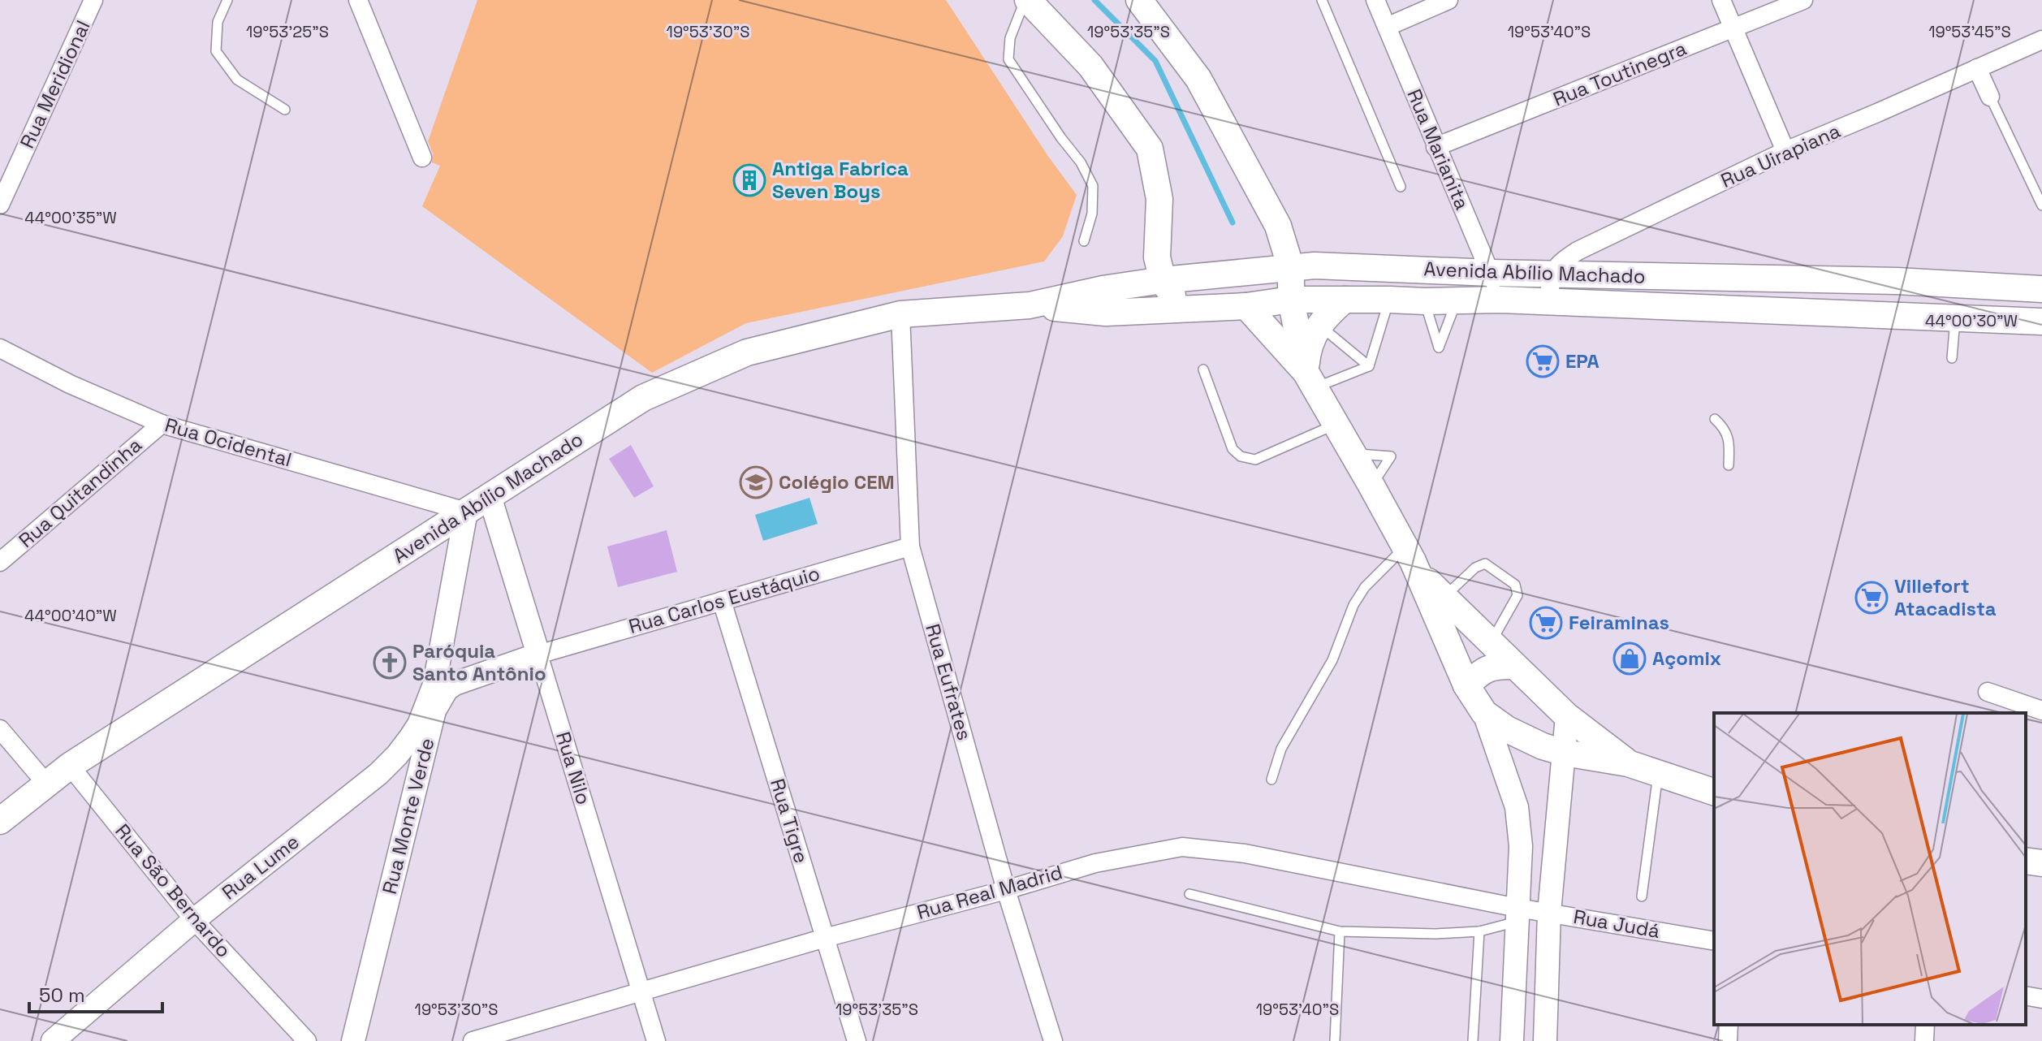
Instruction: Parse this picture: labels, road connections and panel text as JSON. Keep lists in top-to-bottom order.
{
  "streets": {
    "main road": ["Avenida Abílio Machado"],
    "street": [
      "Rua Toutinegra",
      "Rua Meridional",
      "Rua Marianita",
      "Rua Uirapiana",
      "Rua Ocidental",
      "Rua Quitandinha",
      "Rua Carlos Eustáquio",
      "Rua Eufrates",
      "Rua Nilo",
      "Rua Monte Verde",
      "Rua Tigre",
      "Rua Lume",
      "Rua São Bernardo",
      "Rua Real Madrid",
      "Rua Judá"
    ]
  },
  "crossings": [
    ["Rua Toutinegra", "Rua Marianita"],
    ["Rua Marianita", "Avenida Abílio Machado"],
    ["Rua Uirapiana", "Avenida Abílio Machado"],
    ["Avenida Abílio Machado", "Rua Ocidental"],
    ["Avenida Abílio Machado", "Rua Eufrates"],
    ["Avenida Abílio Machado", "Rua Nilo"],
    ["Avenida Abílio Machado", "Rua Lume"],
    ["Avenida Abílio Machado", "Rua São Bernardo"],
    ["Rua Ocidental", "Rua Quitandinha"],
    ["Rua Ocidental", "Rua Lume"],
    ["Rua Carlos Eustáquio", "Rua Eufrates"],
    ["Rua Carlos Eustáquio", "Rua Nilo"],
    ["Rua Carlos Eustáquio", "Rua Monte Verde"],
    ["Rua Carlos Eustáquio", "Rua Tigre"],
    ["Rua Eufrates", "Rua Real Madrid"],
    ["Rua Nilo", "Rua Monte Verde"],
    ["Rua Nilo", "Rua Real Madrid"],
    ["Rua Tigre", "Rua Real Madrid"],
    ["Rua Lume", "Rua São Bernardo"],
    ["Rua Real Madrid", "Rua Judá"]
  ],
  "places": {
    "building": ["Antiga Fabrica Seven Boys"],
    "supermarket": ["EPA", "Villefort Atacadista", "Feiraminas"],
    "school or university": ["Colégio CEM"],
    "shop": ["Açomix"],
    "church": ["Paróquia Santo Antônio"]
  },
  "scale_bar": "50 m",
  "coordinates": [
    "19°53'25\"S",
    "19°53'30\"S",
    "19°53'35\"S",
    "19°53'40\"S",
    "19°53'45\"S",
    "44°00'35\"W",
    "44°00'30\"W",
    "44°00'40\"W"
  ]
}
